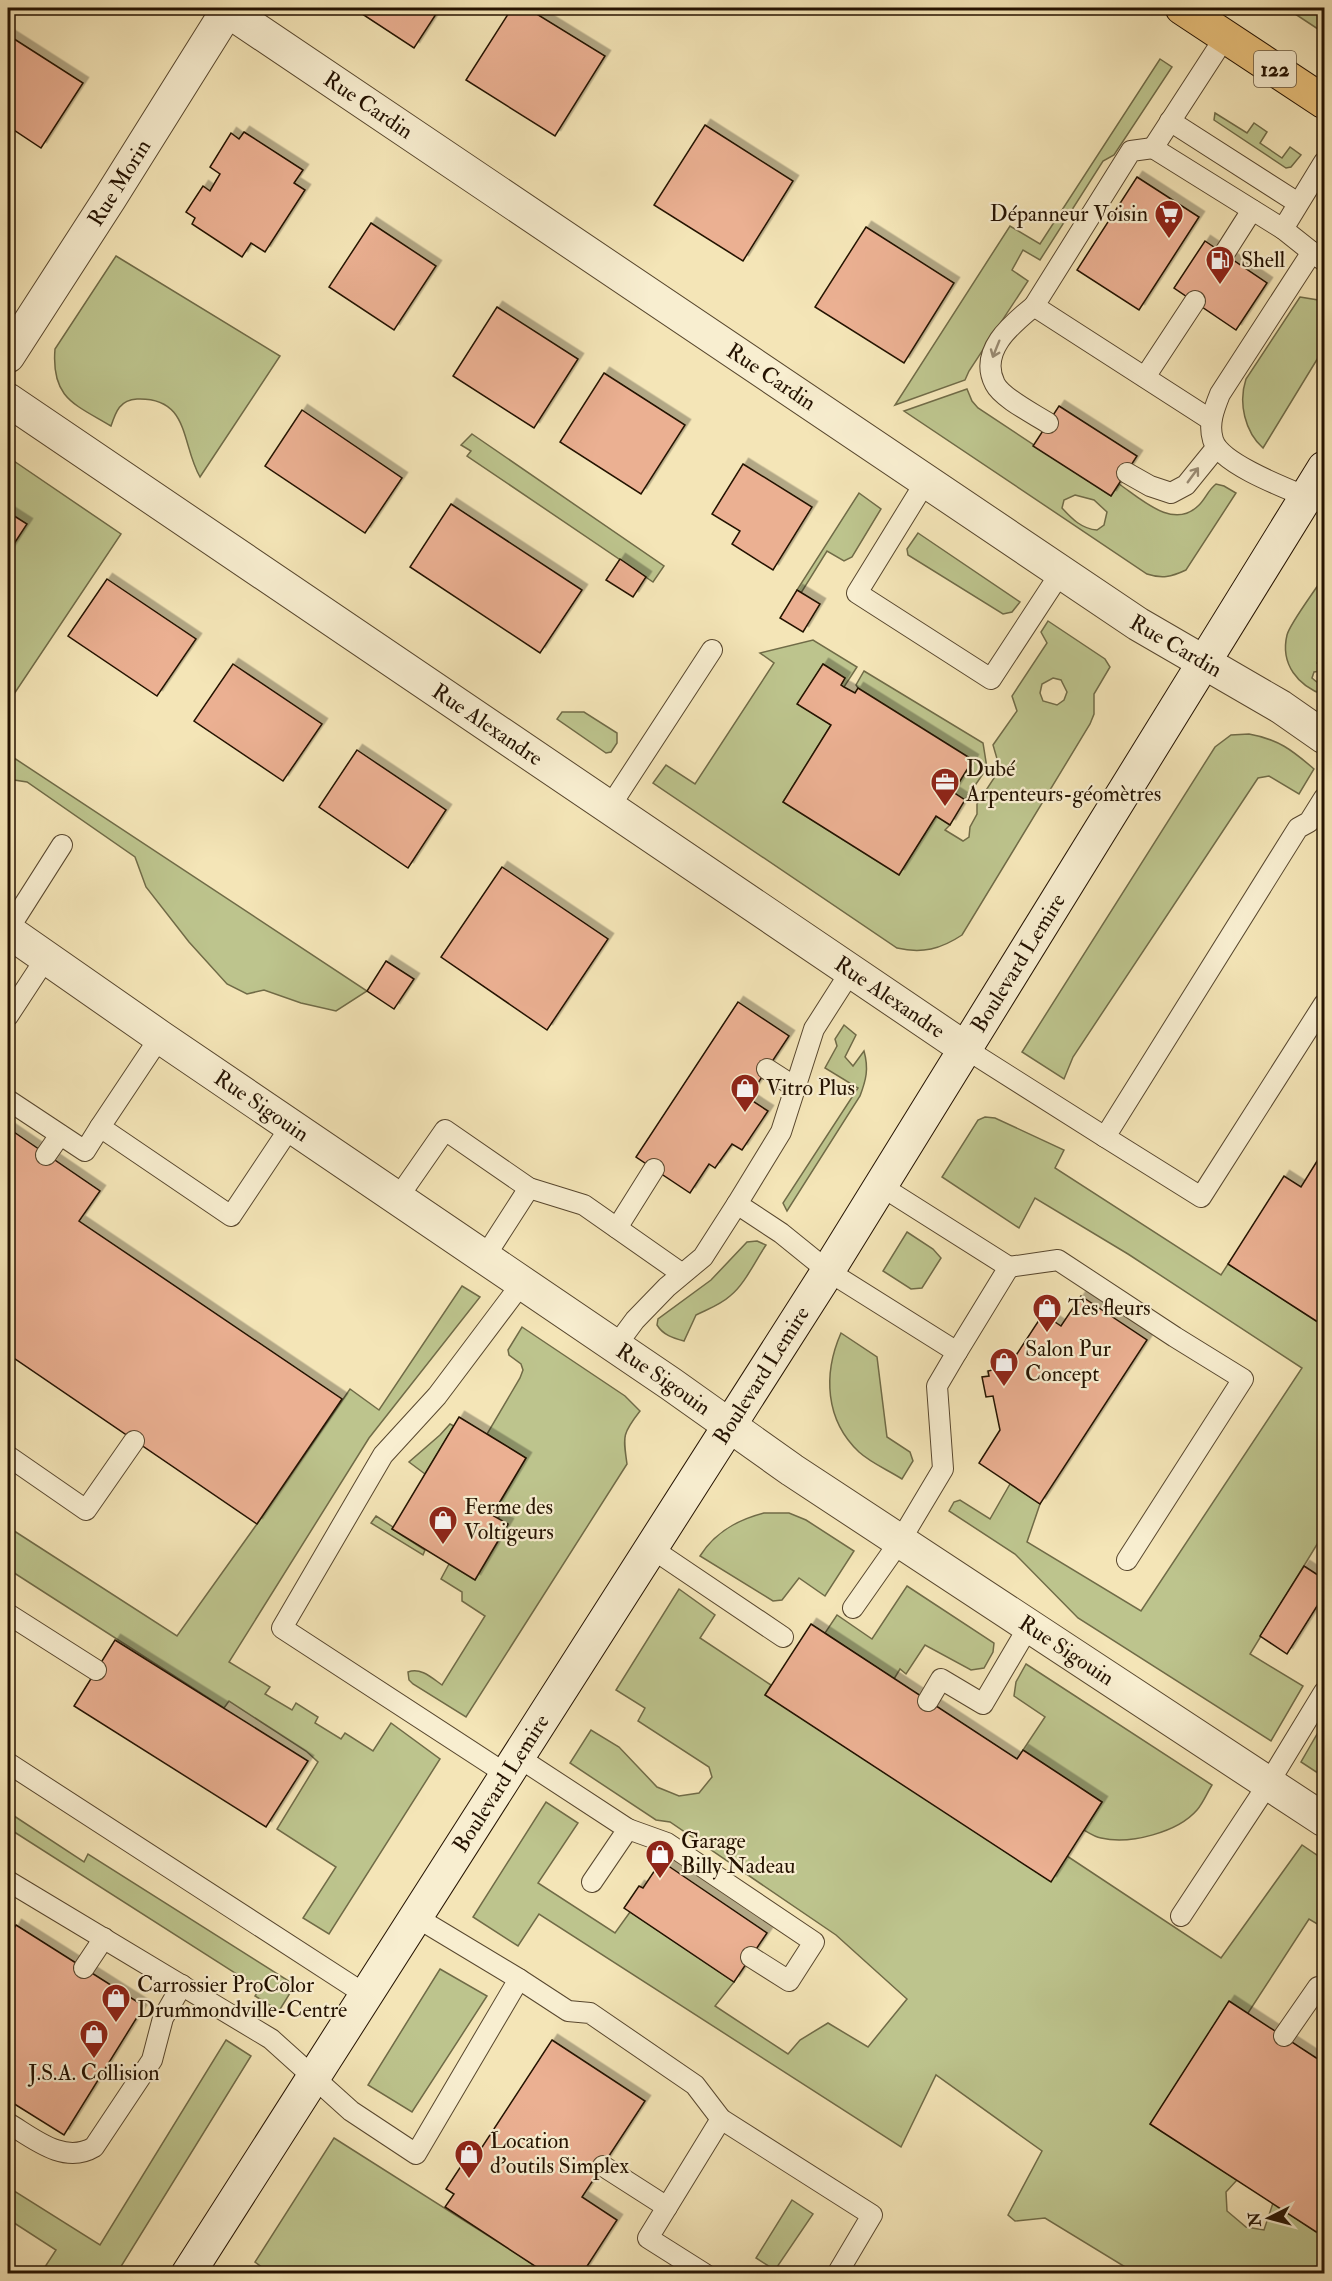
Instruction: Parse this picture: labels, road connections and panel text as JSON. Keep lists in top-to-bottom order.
{
  "streets": {
    "main road": ["122"],
    "street": [
      "Rue Cardin",
      "Rue Morin",
      "Rue Alexandre",
      "Boulevard Lemire",
      "Rue Sigouin"
    ]
  },
  "crossings": [
    ["Rue Cardin", "Rue Morin"],
    ["Rue Cardin", "Boulevard Lemire"],
    ["Rue Alexandre", "Boulevard Lemire"],
    ["Boulevard Lemire", "Rue Sigouin"]
  ],
  "places": {
    "supermarket": ["Dépanneur Voisin"],
    "fuel station": ["Shell"],
    "office": ["Dubé Arpenteurs-géomètres"],
    "shop": [
      "Vitro Plus",
      "Tes fleurs",
      "Salon Pur Concept",
      "Ferme des Voltigeurs",
      "Garage Billy Nadeau",
      "Carrossier ProColor Drummondville-Centre",
      "J.S.A. Collision",
      "Location d'outils Simplex"
    ]
  },
  "north": "left"
}
